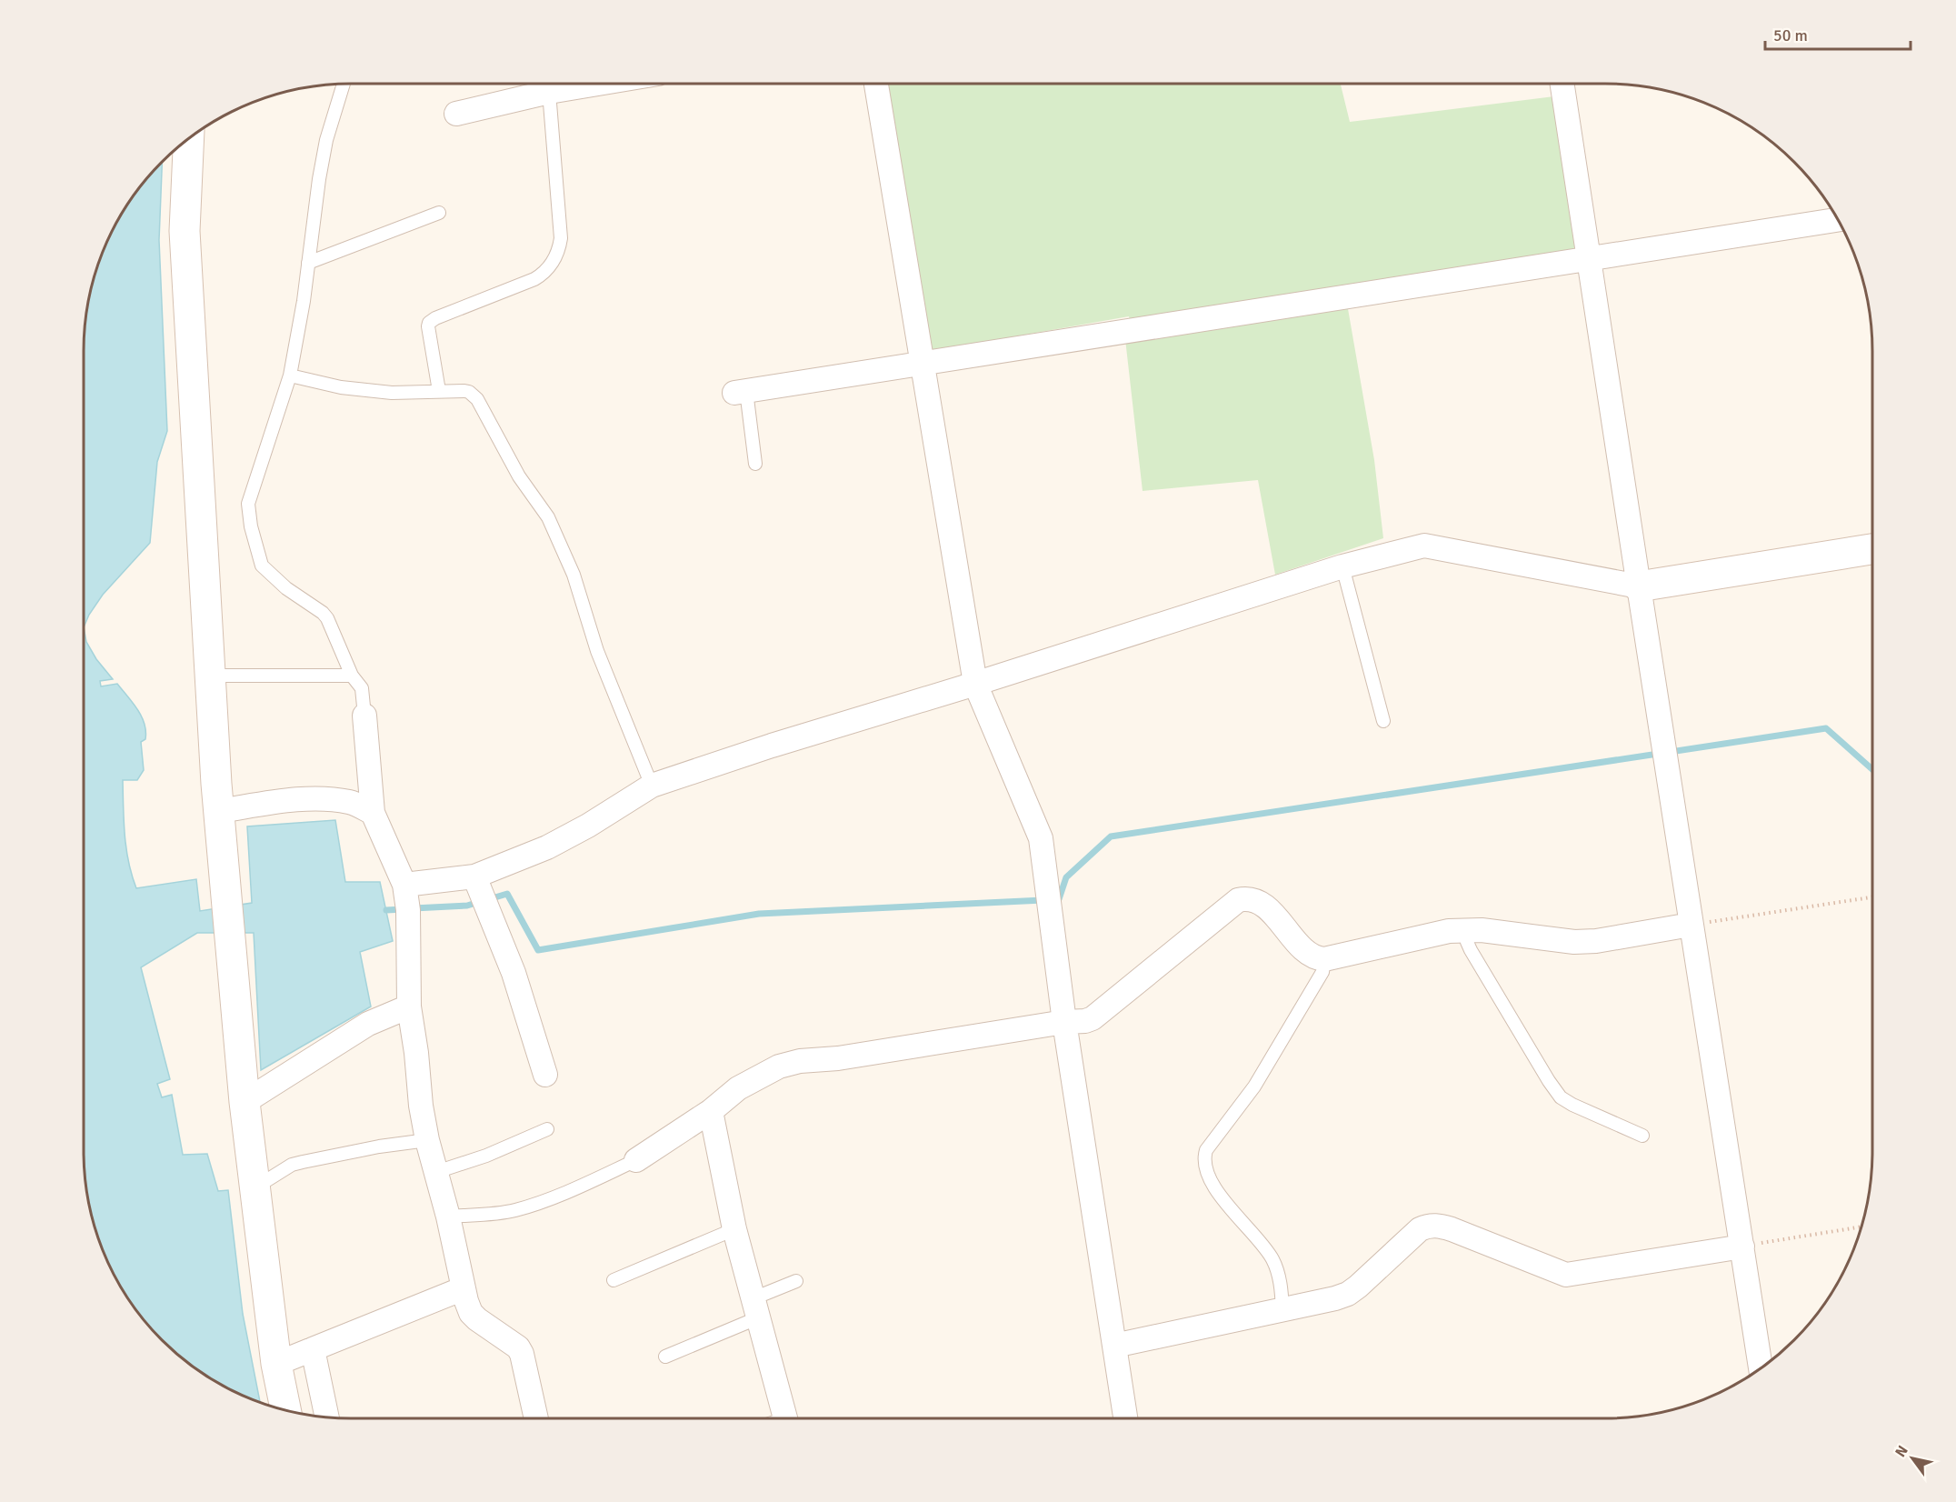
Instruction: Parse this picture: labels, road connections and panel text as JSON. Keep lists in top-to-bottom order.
{
  "scale_bar": "50 m",
  "north": "top left"
}
